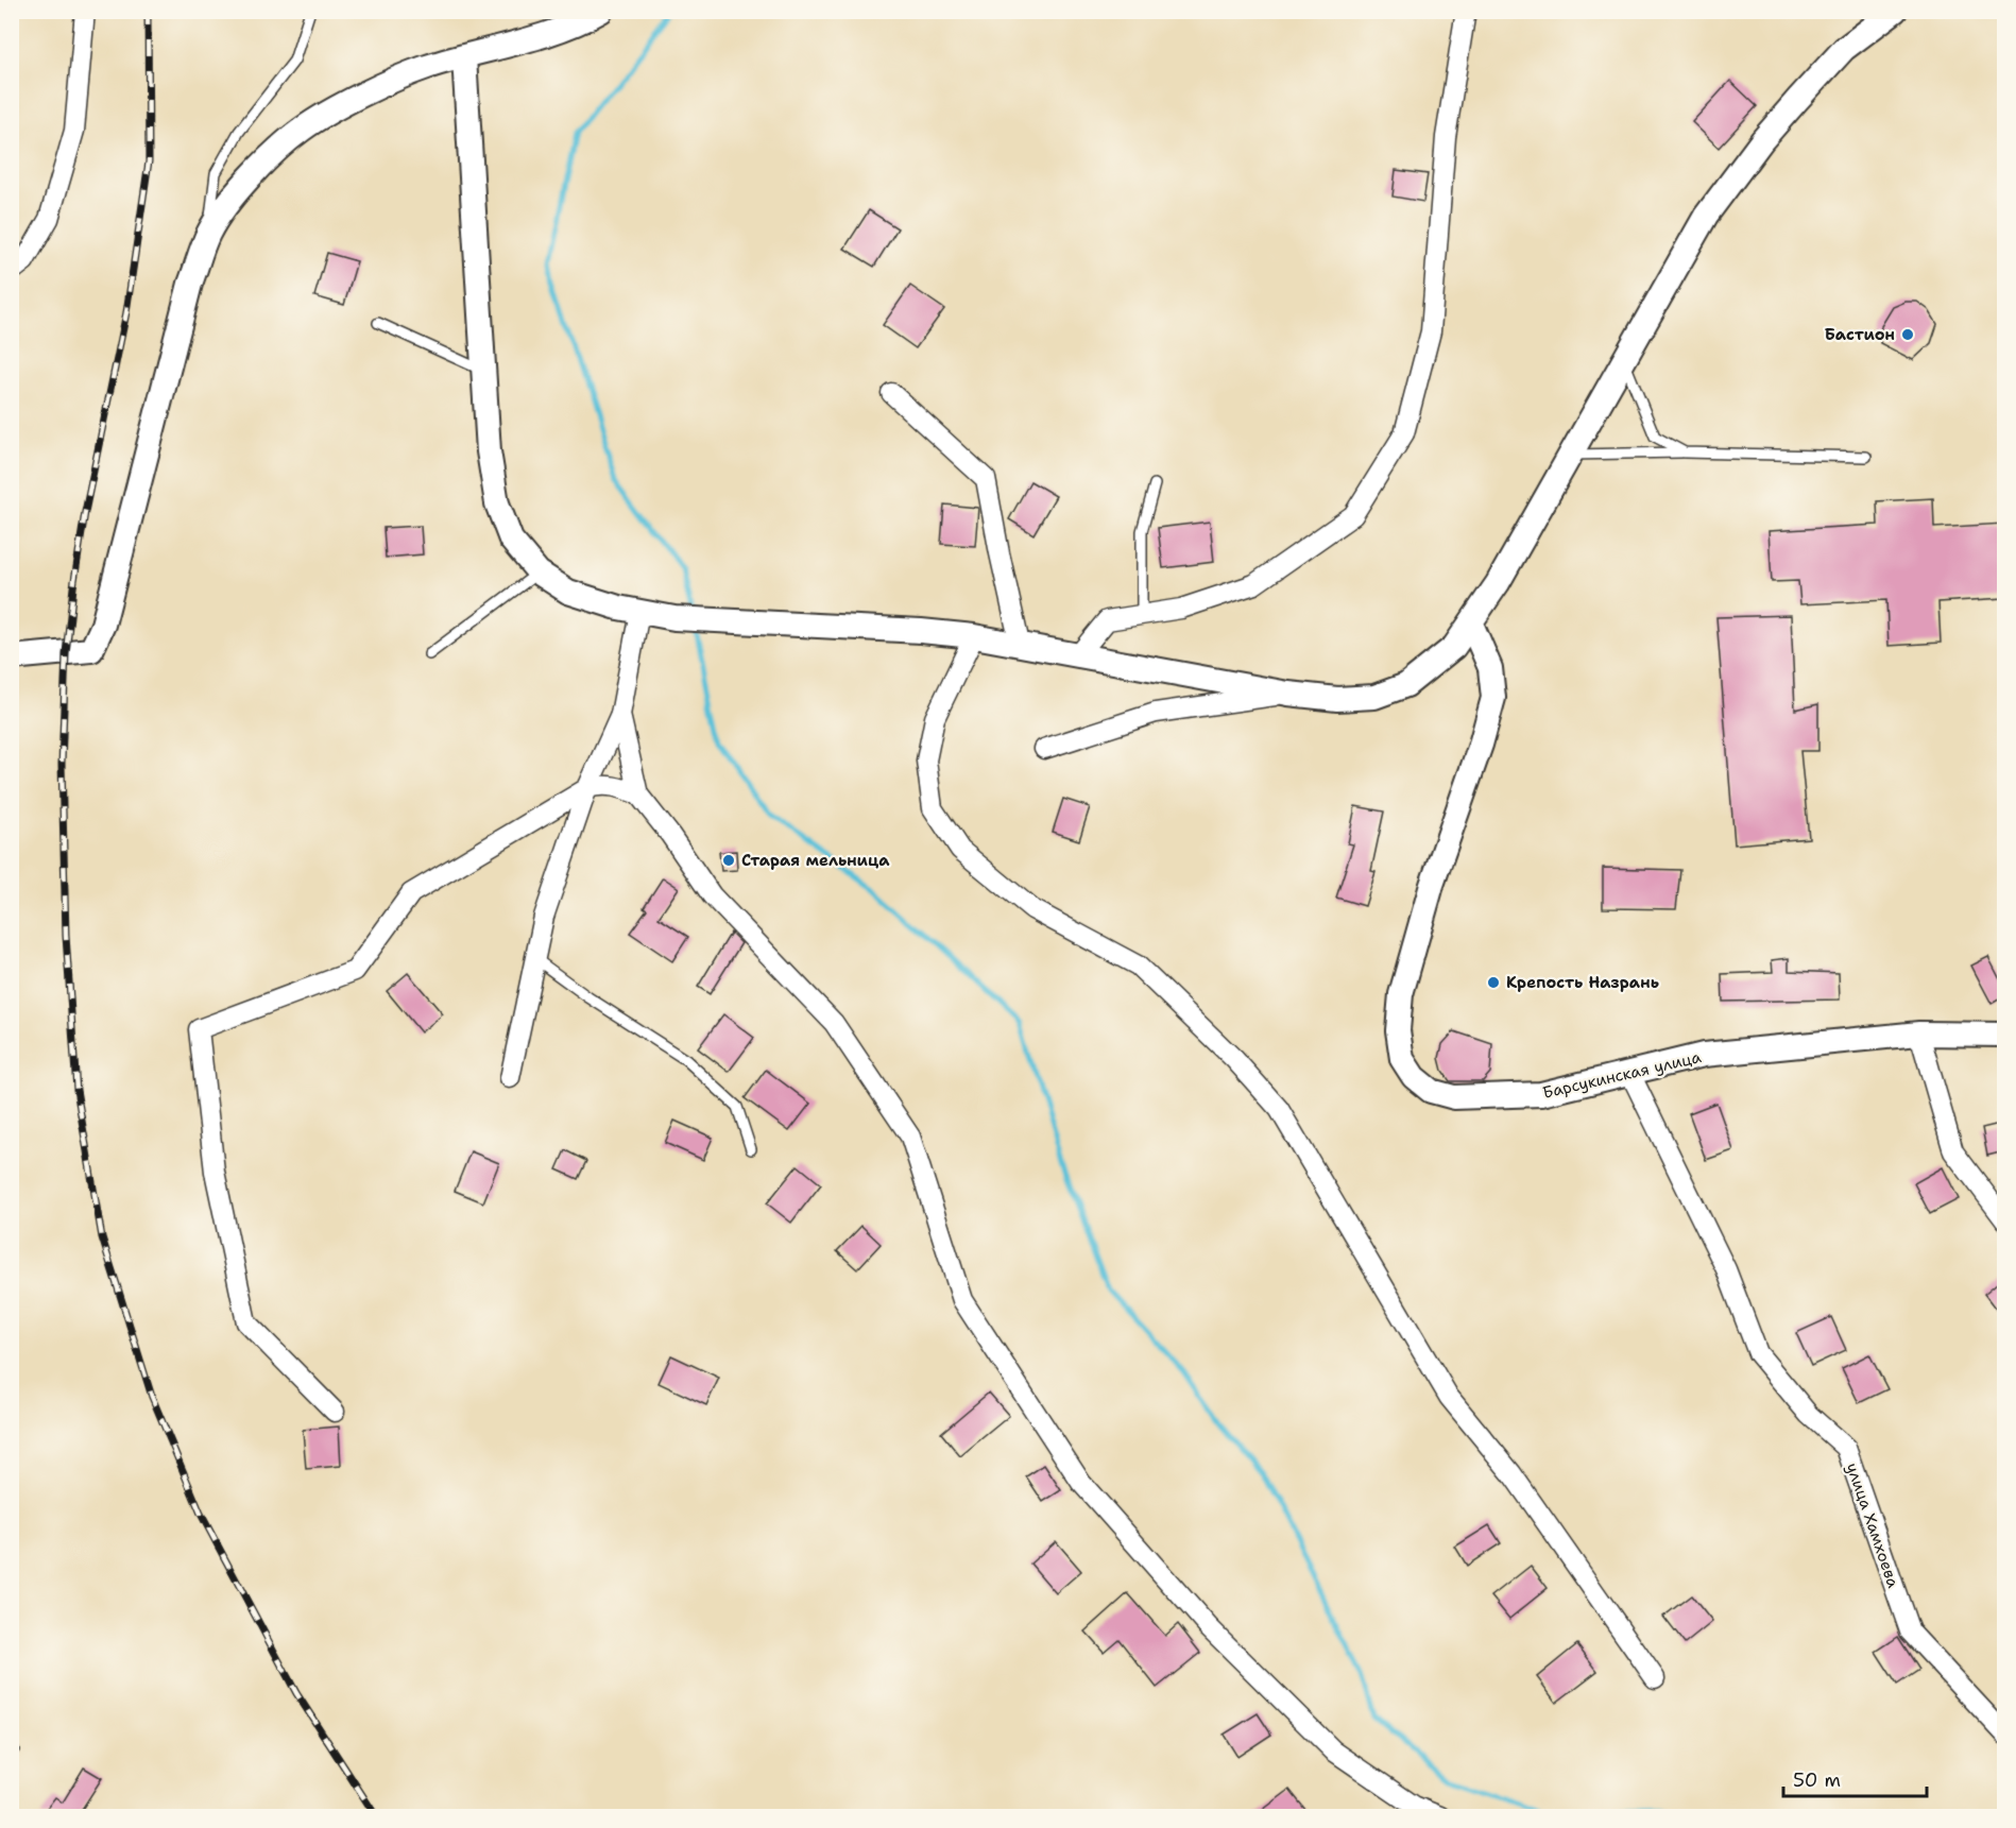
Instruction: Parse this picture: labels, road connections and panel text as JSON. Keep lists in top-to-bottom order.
{
  "streets": {
    "street": ["Барсукинская улица", "улица Хамхоева"]
  },
  "crossings": [
    ["Барсукинская улица", "улица Хамхоева"]
  ],
  "places": ["Бастион", "Старая мельница", "Крепость Назрань"],
  "scale_bar": "50 m"
}
